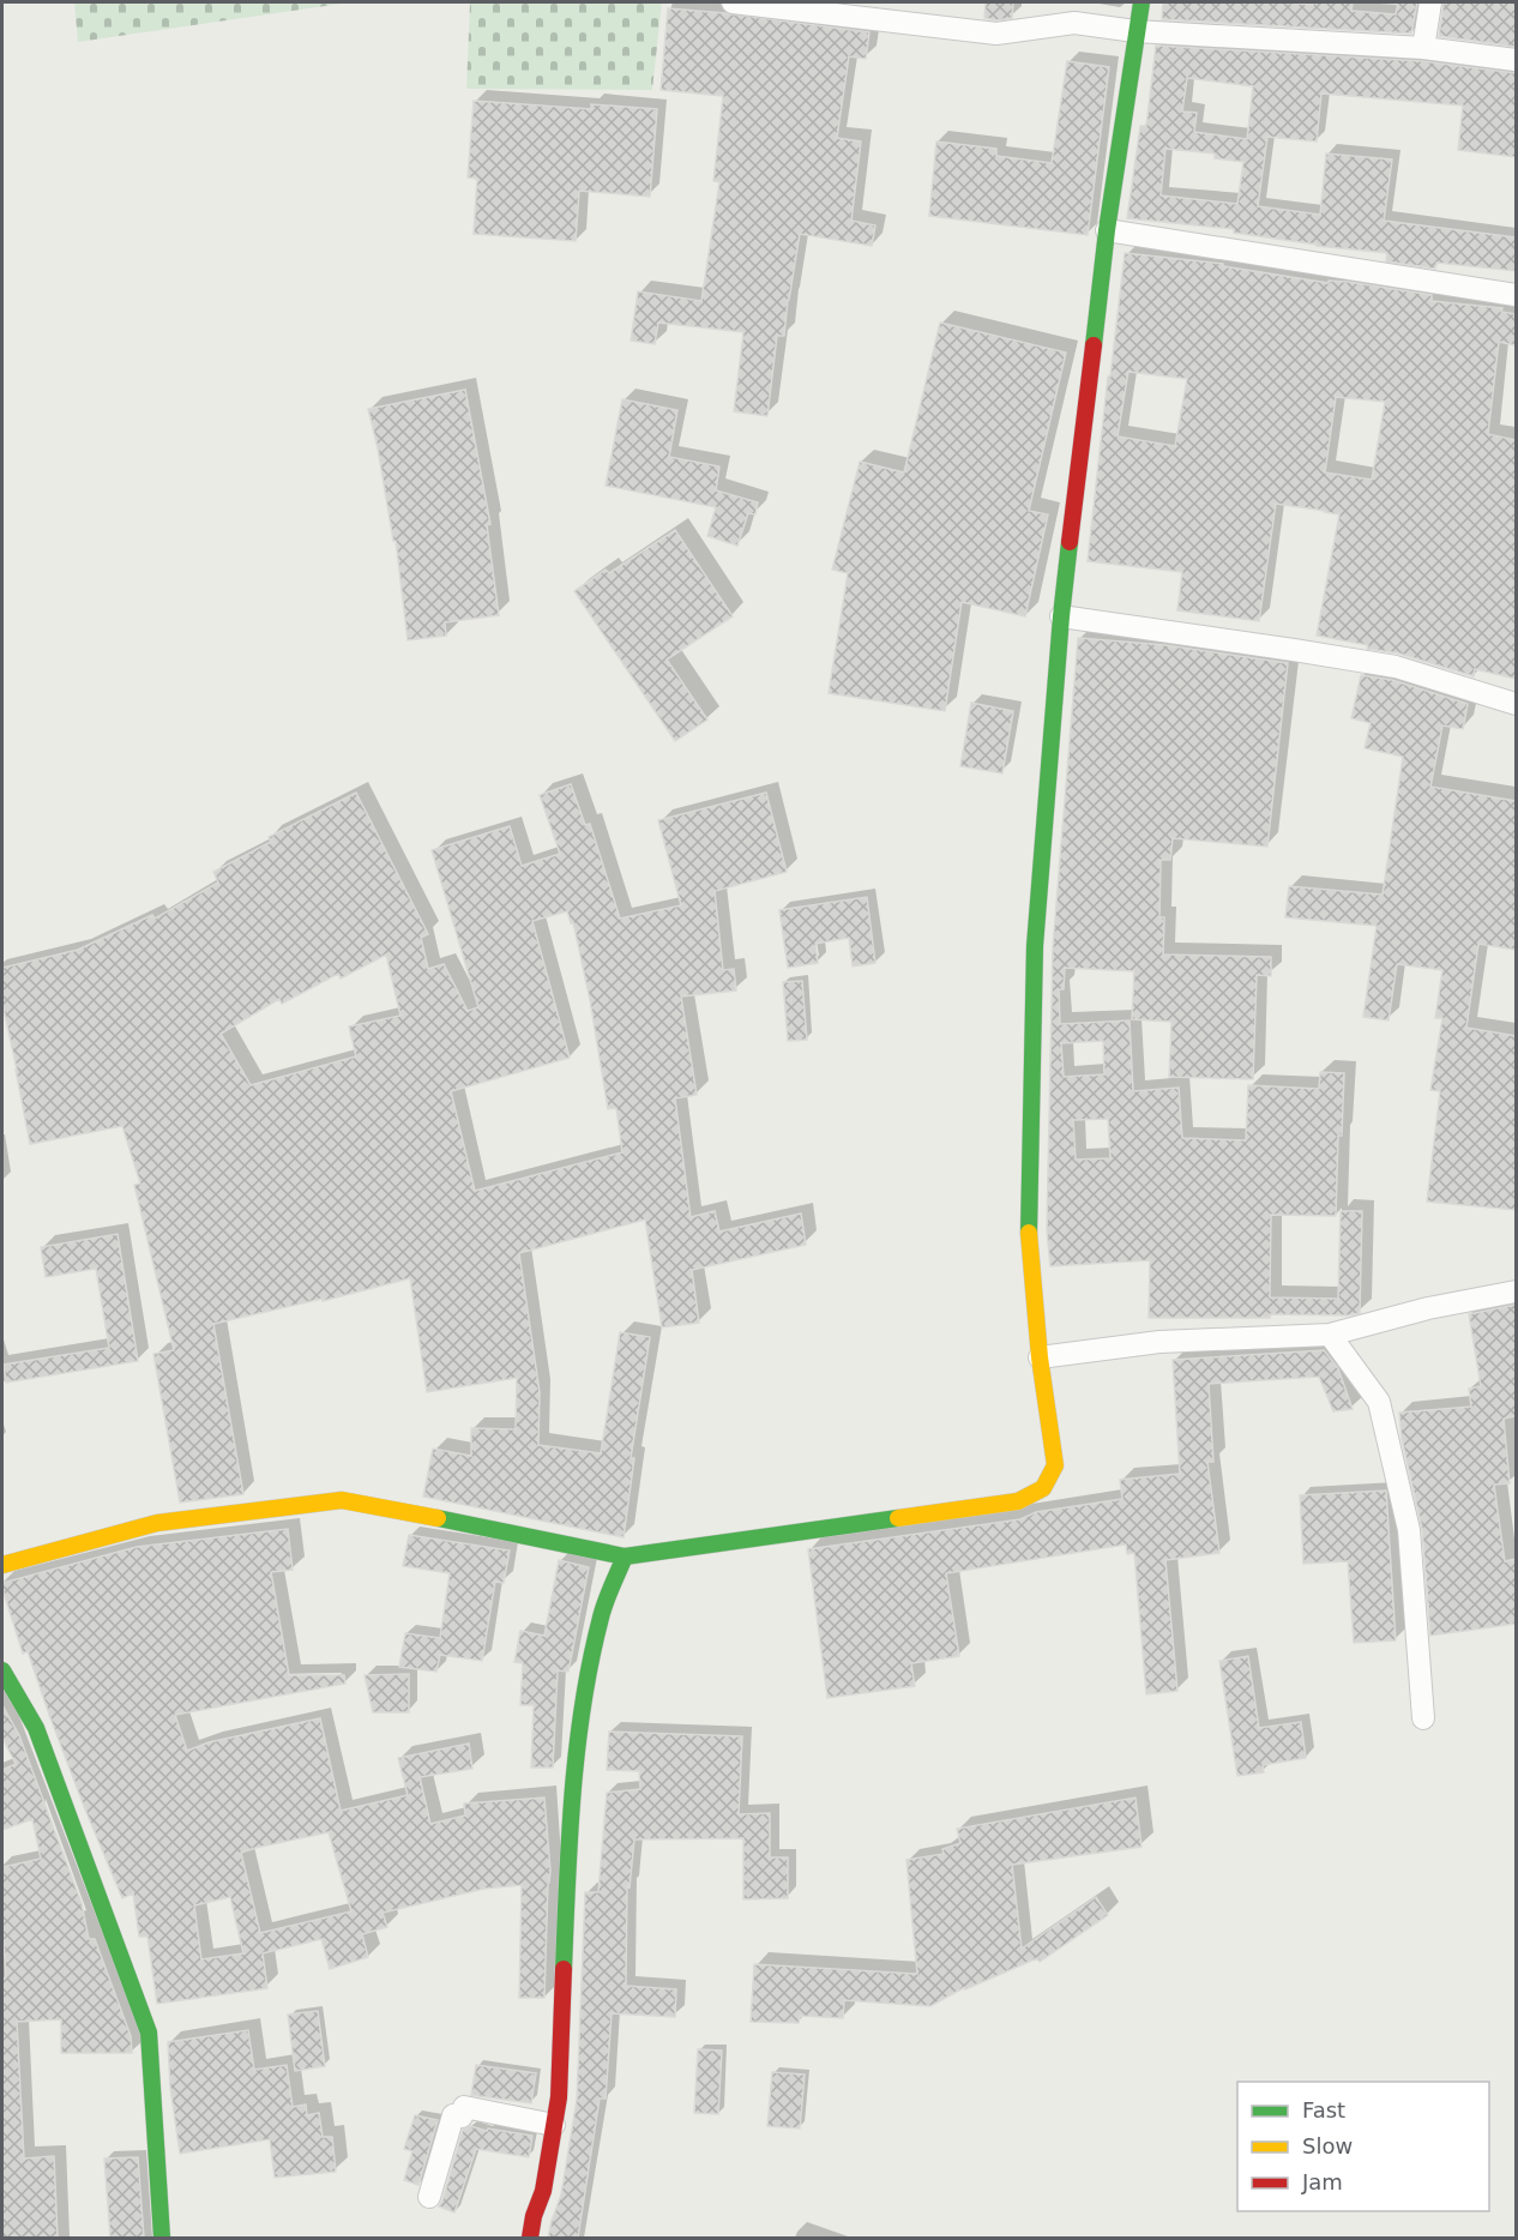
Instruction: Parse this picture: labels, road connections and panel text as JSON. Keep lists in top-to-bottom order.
{
  "legend": ["Fast", "Slow", "Jam"]
}
